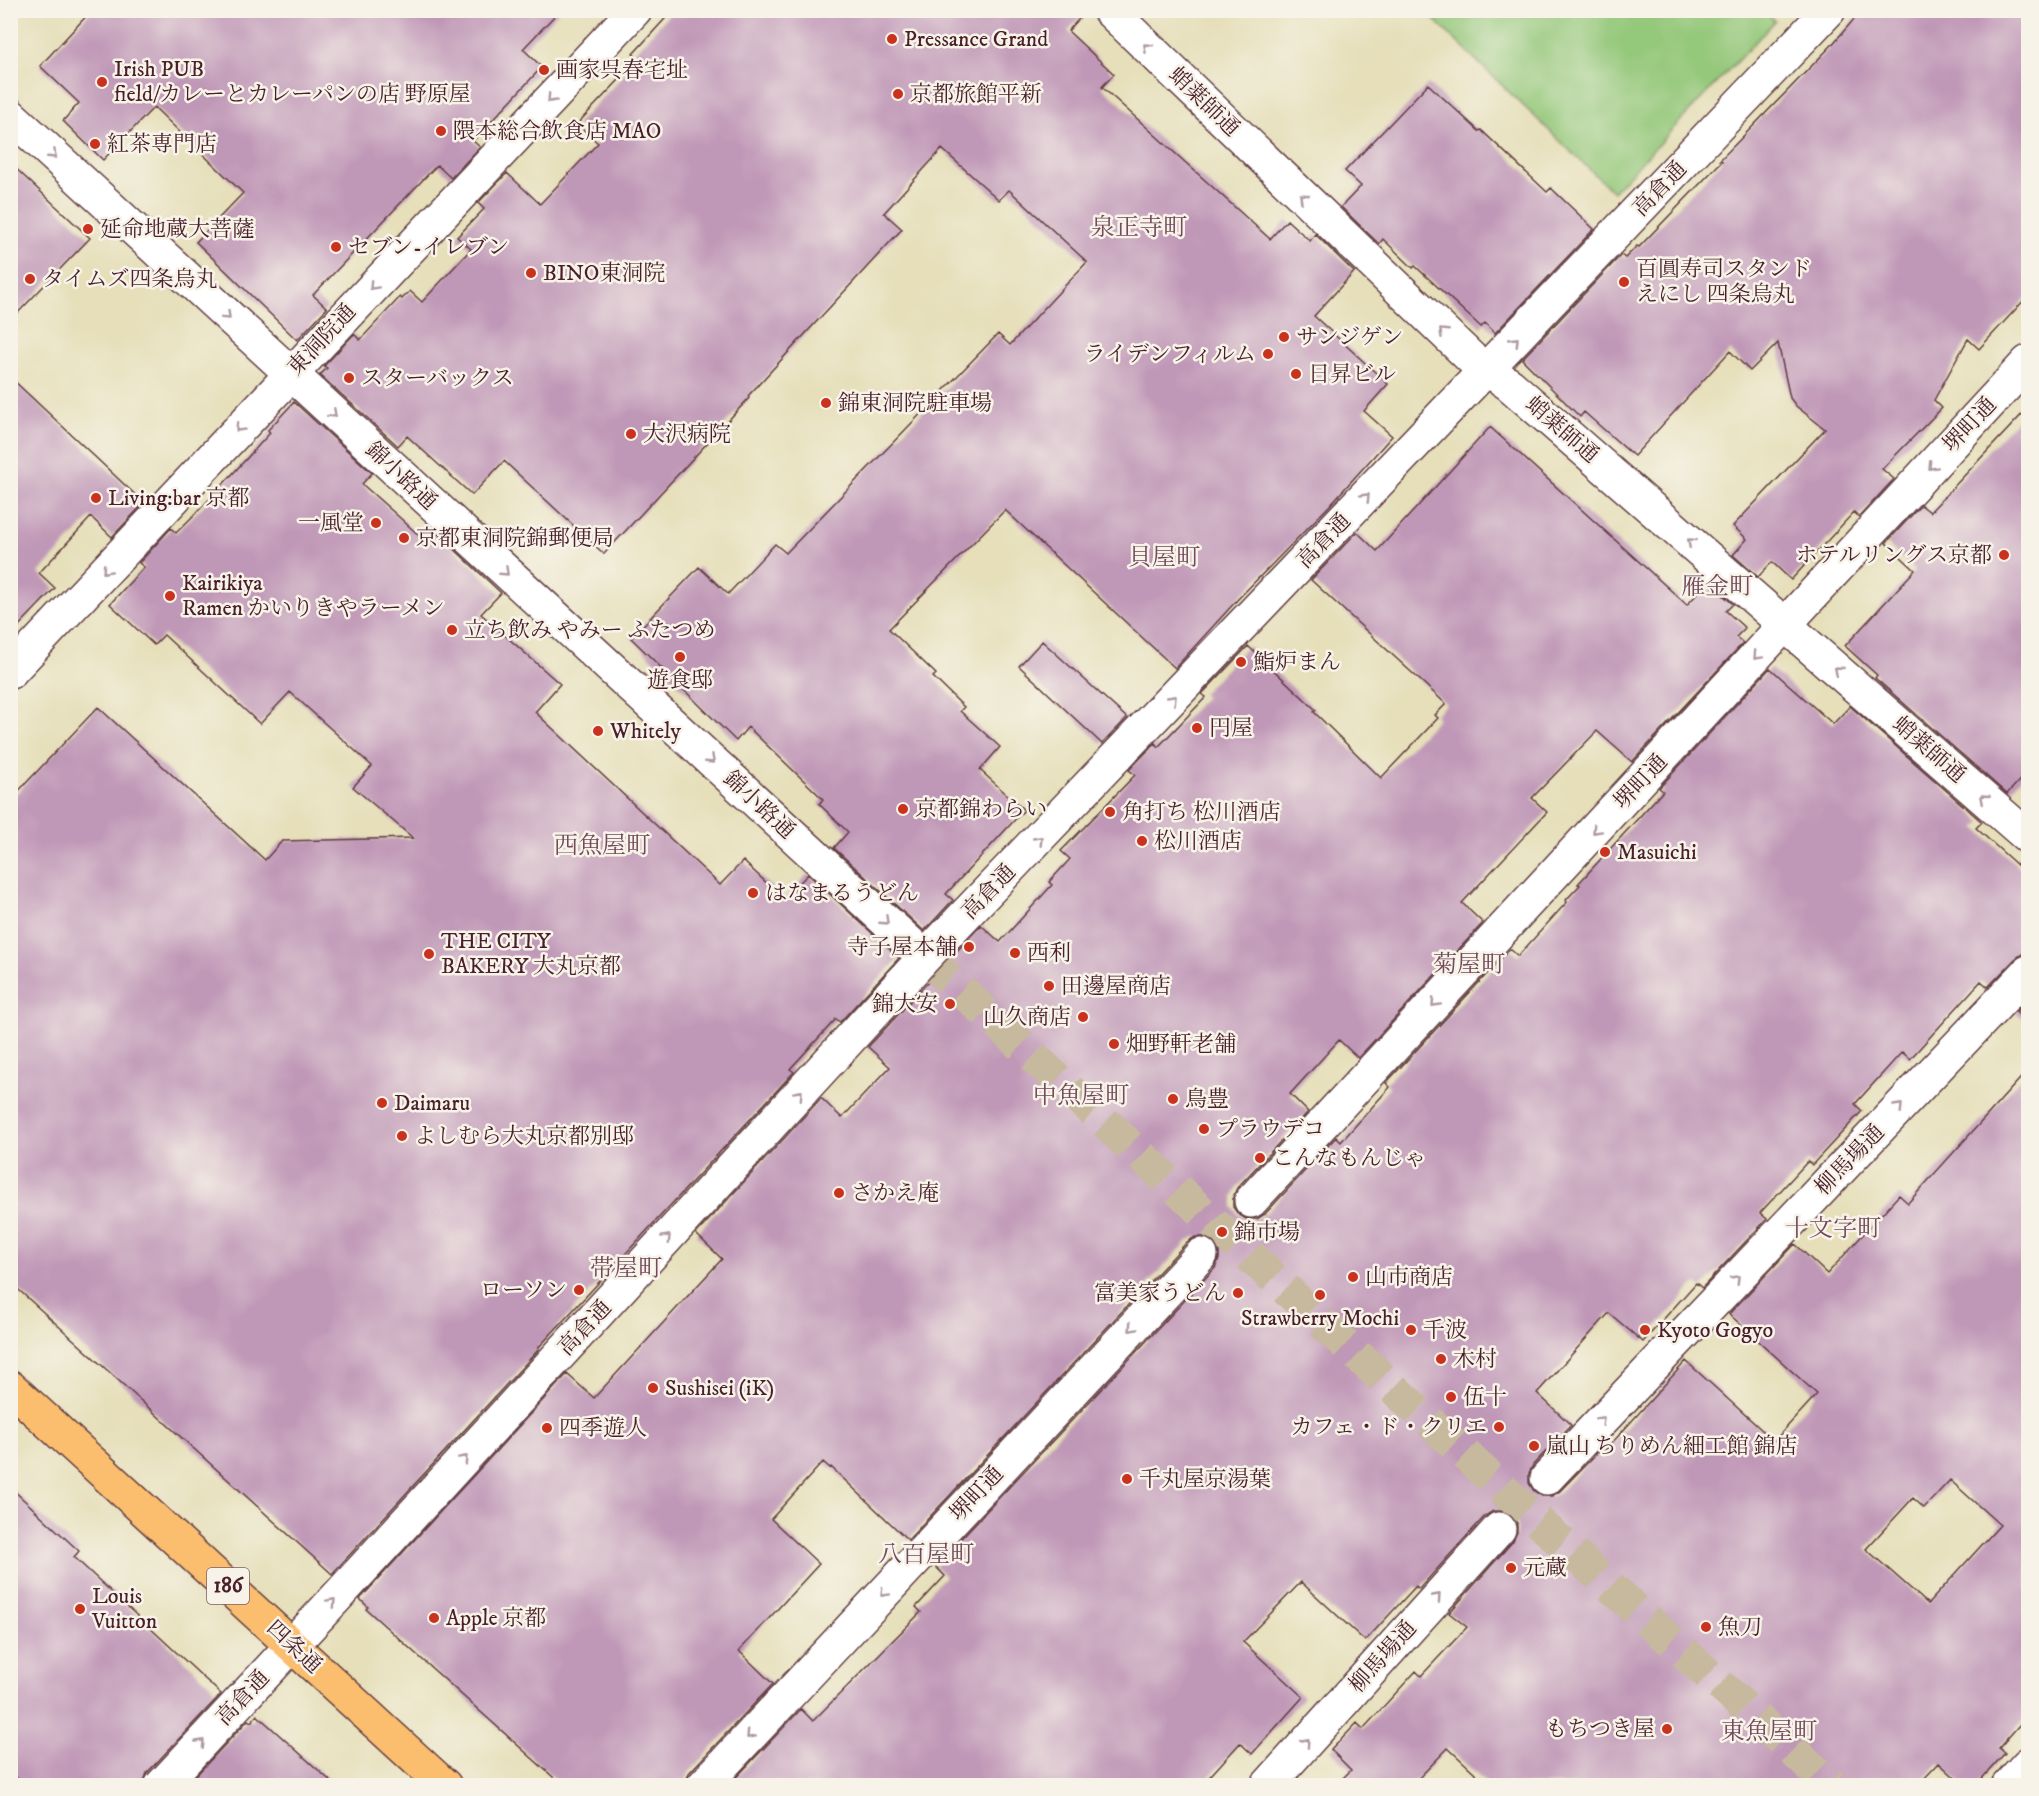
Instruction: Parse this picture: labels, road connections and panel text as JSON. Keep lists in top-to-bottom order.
{
  "streets": {
    "main road": ["186", "四条通"],
    "street": [
      "蛸薬師通",
      "高倉通",
      "東洞院通",
      "堺町通",
      "錦小路通",
      "柳馬場通"
    ]
  },
  "crossings": [
    ["蛸薬師通", "高倉通"],
    ["蛸薬師通", "堺町通"],
    ["高倉通", "錦小路通"],
    ["高倉通", "四条通"],
    ["東洞院通", "錦小路通"]
  ],
  "one_way": [
    "蛸薬師通",
    "高倉通",
    "東洞院通",
    "堺町通",
    "錦小路通",
    "柳馬場通"
  ],
  "districts": [
    "泉正寺町",
    "貝屋町",
    "雁金町",
    "西魚屋町",
    "菊屋町",
    "中魚屋町",
    "十文字町",
    "帯屋町",
    "八百屋町",
    "東魚屋町"
  ],
  "places": [
    "Pressance Grand",
    "画家呉春宅址",
    "Irish PUB field/カレーとカレーパンの店 野原屋",
    "京都旅館平新",
    "隈本総合飲食店 MAO",
    "紅茶専門店",
    "延命地蔵大菩薩",
    "セブン-イレブン",
    "BINO東洞院",
    "タイムズ四条烏丸",
    "百圓寿司スタンド えにし 四条烏丸",
    "サンジゲン",
    "ライデンフィルム",
    "日昇ビル",
    "スターバックス",
    "錦東洞院駐車場",
    "大沢病院",
    "Living:bar 京都",
    "一風堂",
    "京都東洞院錦郵便局",
    "ホテルリングス京都",
    "Kairikiya Ramen かいりきやラーメン",
    "立ち飲み やみー ふたつめ",
    "遊食邸",
    "鮨炉まん",
    "円屋",
    "Whitely",
    "京都錦わらい",
    "角打ち 松川酒店",
    "松川酒店",
    "Masuichi",
    "はなまるうどん",
    "寺子屋本舗",
    "西利",
    "THE CITY BAKERY 大丸京都",
    "田邊屋商店",
    "錦大安",
    "山久商店",
    "畑野軒老舗",
    "鳥豊",
    "Daimaru",
    "プラウデコ",
    "よしむら大丸京都別邸",
    "こんなもんじゃ",
    "さかえ庵",
    "錦市場",
    "山市商店",
    "ローソン",
    "富美家うどん",
    "Strawberry Mochi",
    "千波",
    "Kyoto Gogyo",
    "木村",
    "Sushisei (iK)",
    "伍十",
    "カフェ・ド・クリエ",
    "四季遊人",
    "嵐山 ちりめん細工館 錦店",
    "千丸屋京湯葉",
    "元蔵",
    "Louis Vuitton",
    "Apple 京都",
    "魚刀",
    "もちつき屋"
  ]
}
